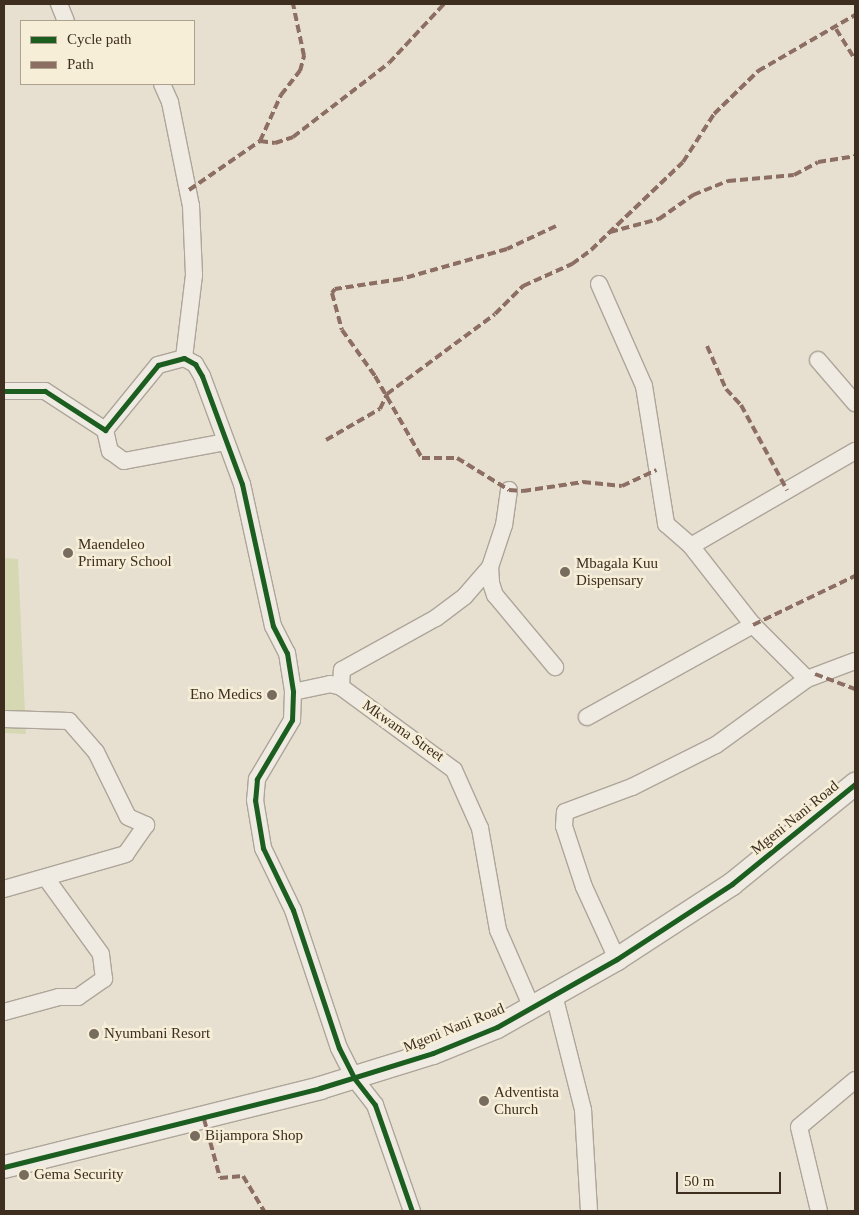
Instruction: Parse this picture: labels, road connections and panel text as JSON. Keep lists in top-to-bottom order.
{
  "streets": {
    "street": ["Mkwama Street", "Mgeni Nani Road"]
  },
  "crossings": [
    ["Mkwama Street", "Mgeni Nani Road"]
  ],
  "places": [
    "Maendeleo Primary School",
    "Mbagala Kuu Dispensary",
    "Eno Medics",
    "Nyumbani Resort",
    "Adventista Church",
    "Bijampora Shop",
    "Gema Security"
  ],
  "legend": ["Cycle path", "Path"],
  "scale_bar": "50 m"
}
